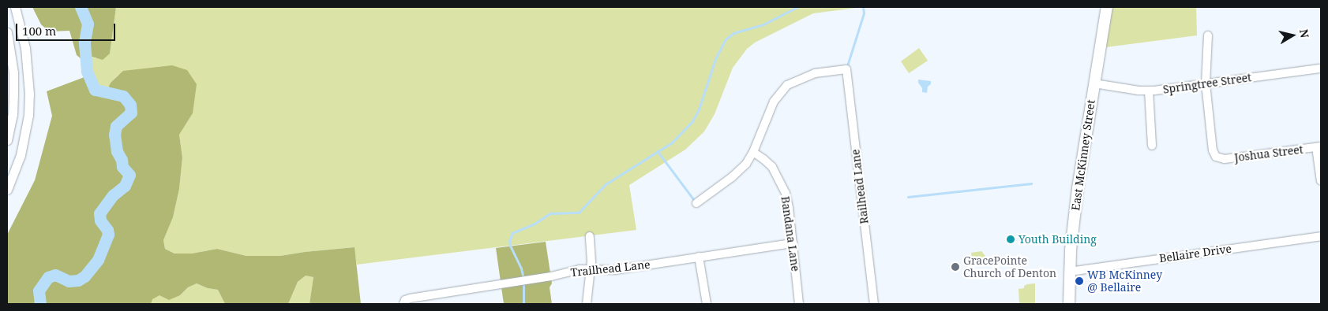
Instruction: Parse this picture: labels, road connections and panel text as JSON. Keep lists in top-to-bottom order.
{
  "streets": {
    "main road": ["East McKinney Street"],
    "street": [
      "Springtree Street",
      "Joshua Street",
      "Railhead Lane",
      "Bandana Lane",
      "Bellaire Drive",
      "Trailhead Lane"
    ]
  },
  "crossings": [
    ["Springtree Street", "Joshua Street"],
    ["Springtree Street", "East McKinney Street"],
    ["East McKinney Street", "Bellaire Drive"],
    ["Railhead Lane", "Bandana Lane"],
    ["Bandana Lane", "Trailhead Lane"]
  ],
  "places": ["Youth Building", "GracePointe Church of Denton", "WB McKinney @ Bellaire"],
  "scale_bar": "100 m",
  "north": "right"
}
